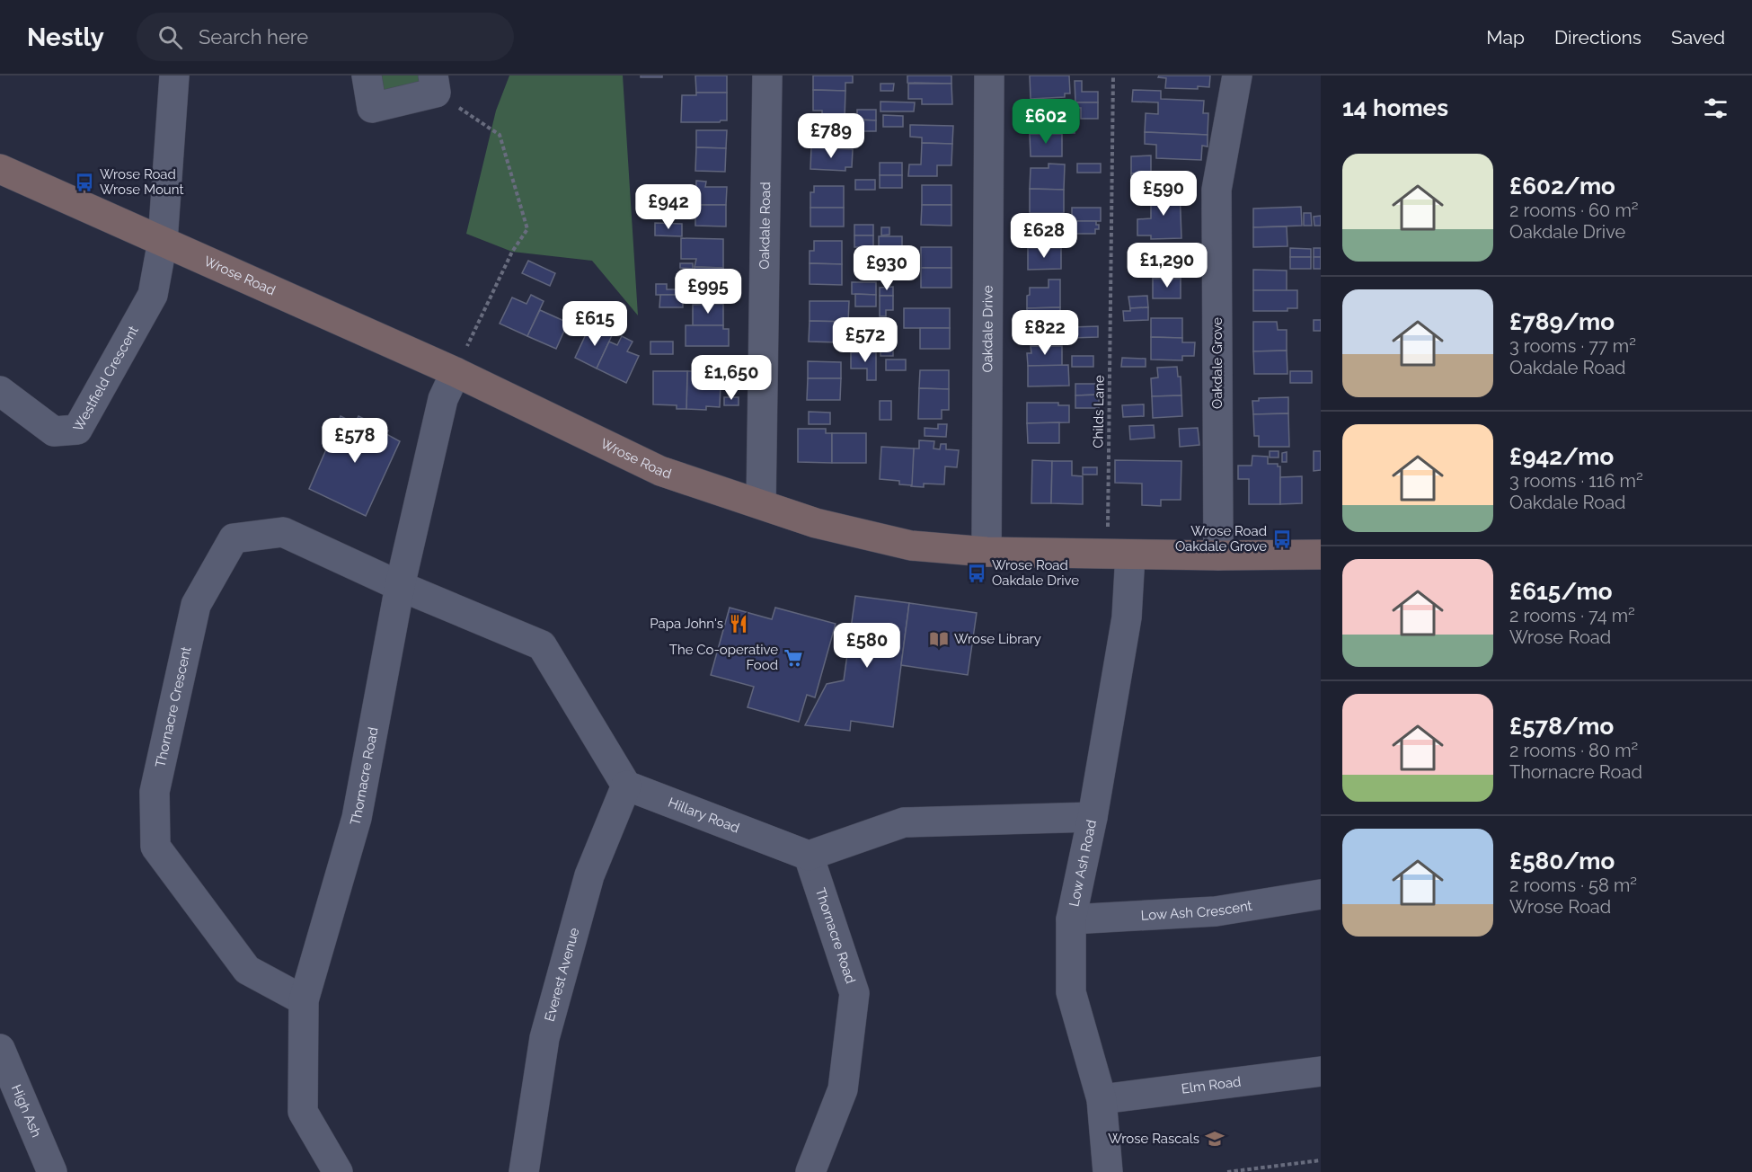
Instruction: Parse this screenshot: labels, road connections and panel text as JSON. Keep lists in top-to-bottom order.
{
  "streets": {
    "street": [
      "Oakdale Road",
      "Wrose Road",
      "Oakdale Drive",
      "Oakdale Grove",
      "Westfield Crescent",
      "Thornacre Crescent",
      "Thornacre Road",
      "Hillary Road",
      "Low Ash Road",
      "Low Ash Crescent",
      "Everest Avenue",
      "Elm Road",
      "High Ash"
    ],
    "path": ["Childs Lane"]
  },
  "crossings": [
    ["Oakdale Road", "Wrose Road"],
    ["Wrose Road", "Oakdale Drive"],
    ["Wrose Road", "Oakdale Grove"],
    ["Wrose Road", "Westfield Crescent"],
    ["Wrose Road", "Childs Lane"],
    ["Wrose Road", "Thornacre Road"],
    ["Wrose Road", "Low Ash Road"],
    ["Childs Lane", "Low Ash Road"],
    ["Thornacre Crescent", "Thornacre Road"],
    ["Thornacre Road", "Hillary Road"],
    ["Hillary Road", "Everest Avenue"],
    ["Low Ash Road", "Low Ash Crescent"],
    ["Low Ash Road", "Elm Road"]
  ],
  "places": {
    "bus stop": ["Wrose Road Wrose Mount", "Wrose Road Oakdale Grove", "Wrose Road Oakdale Drive"],
    "restaurant": ["Papa John's"],
    "library": ["Wrose Library"],
    "supermarket": ["The Co-operative Food"],
    "school or university": ["Wrose Rascals"]
  },
  "page": {
    "header": "Nestly",
    "search": "Search here",
    "nav": ["Map", "Directions", "Saved"],
    "heading": "14 homes",
    "price": [
      "£602",
      "£789",
      "£590",
      "£942",
      "£628",
      "£1,290",
      "£930",
      "£995",
      "£615",
      "£822",
      "£572",
      "£1,650",
      "£578",
      "£580"
    ],
    "list": [
      {
        "name": "£602/mo",
        "note": "2 rooms · 60 m² · Oakdale Drive"
      },
      {
        "name": "£789/mo",
        "note": "3 rooms · 77 m² · Oakdale Road"
      },
      {
        "name": "£942/mo",
        "note": "3 rooms · 116 m² · Oakdale Road"
      },
      {
        "name": "£615/mo",
        "note": "2 rooms · 74 m² · Wrose Road"
      },
      {
        "name": "£578/mo",
        "note": "2 rooms · 80 m² · Thornacre Road"
      },
      {
        "name": "£580/mo",
        "note": "2 rooms · 58 m² · Wrose Road"
      }
    ]
  }
}
